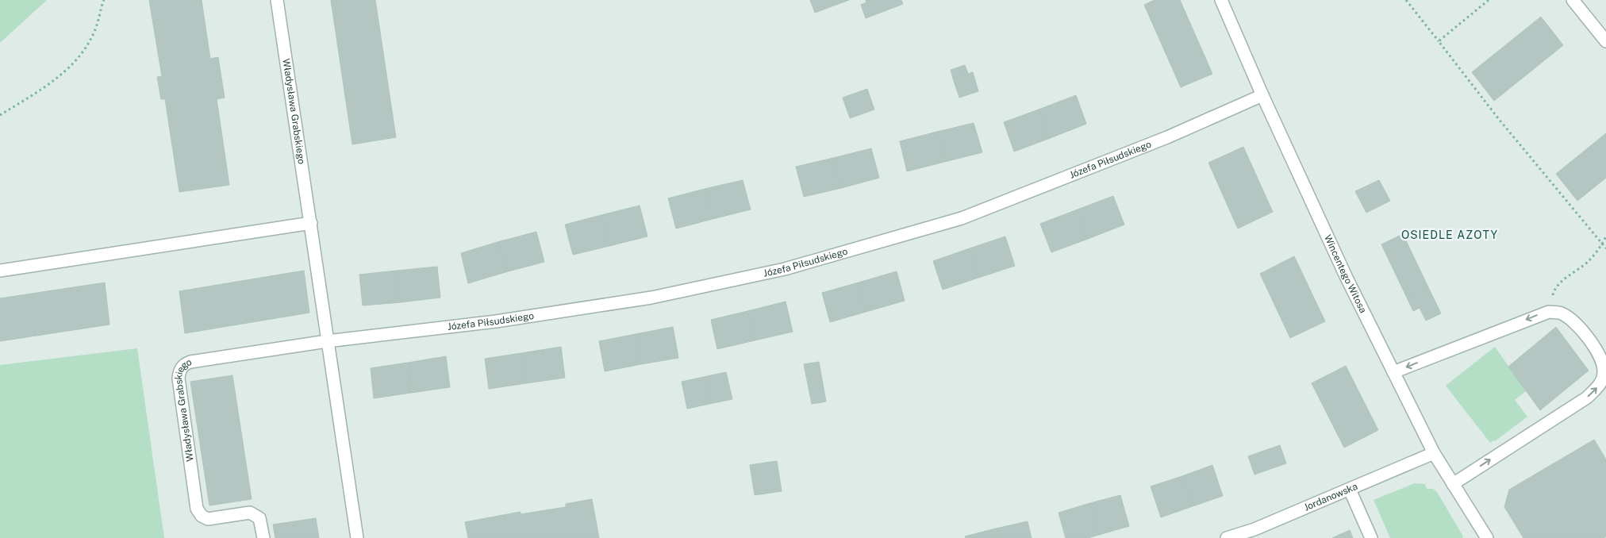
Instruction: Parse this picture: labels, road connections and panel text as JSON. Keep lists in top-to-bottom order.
{
  "streets": {
    "street": [
      "Władysława Grabskiego",
      "Józefa Piłsudskiego",
      "Wincentego Witosa",
      "Jordanowska"
    ]
  },
  "crossings": [
    ["Władysława Grabskiego", "Józefa Piłsudskiego"],
    ["Józefa Piłsudskiego", "Wincentego Witosa"],
    ["Wincentego Witosa", "Jordanowska"]
  ],
  "districts": ["OSIEDLE AZOTY"]
}
